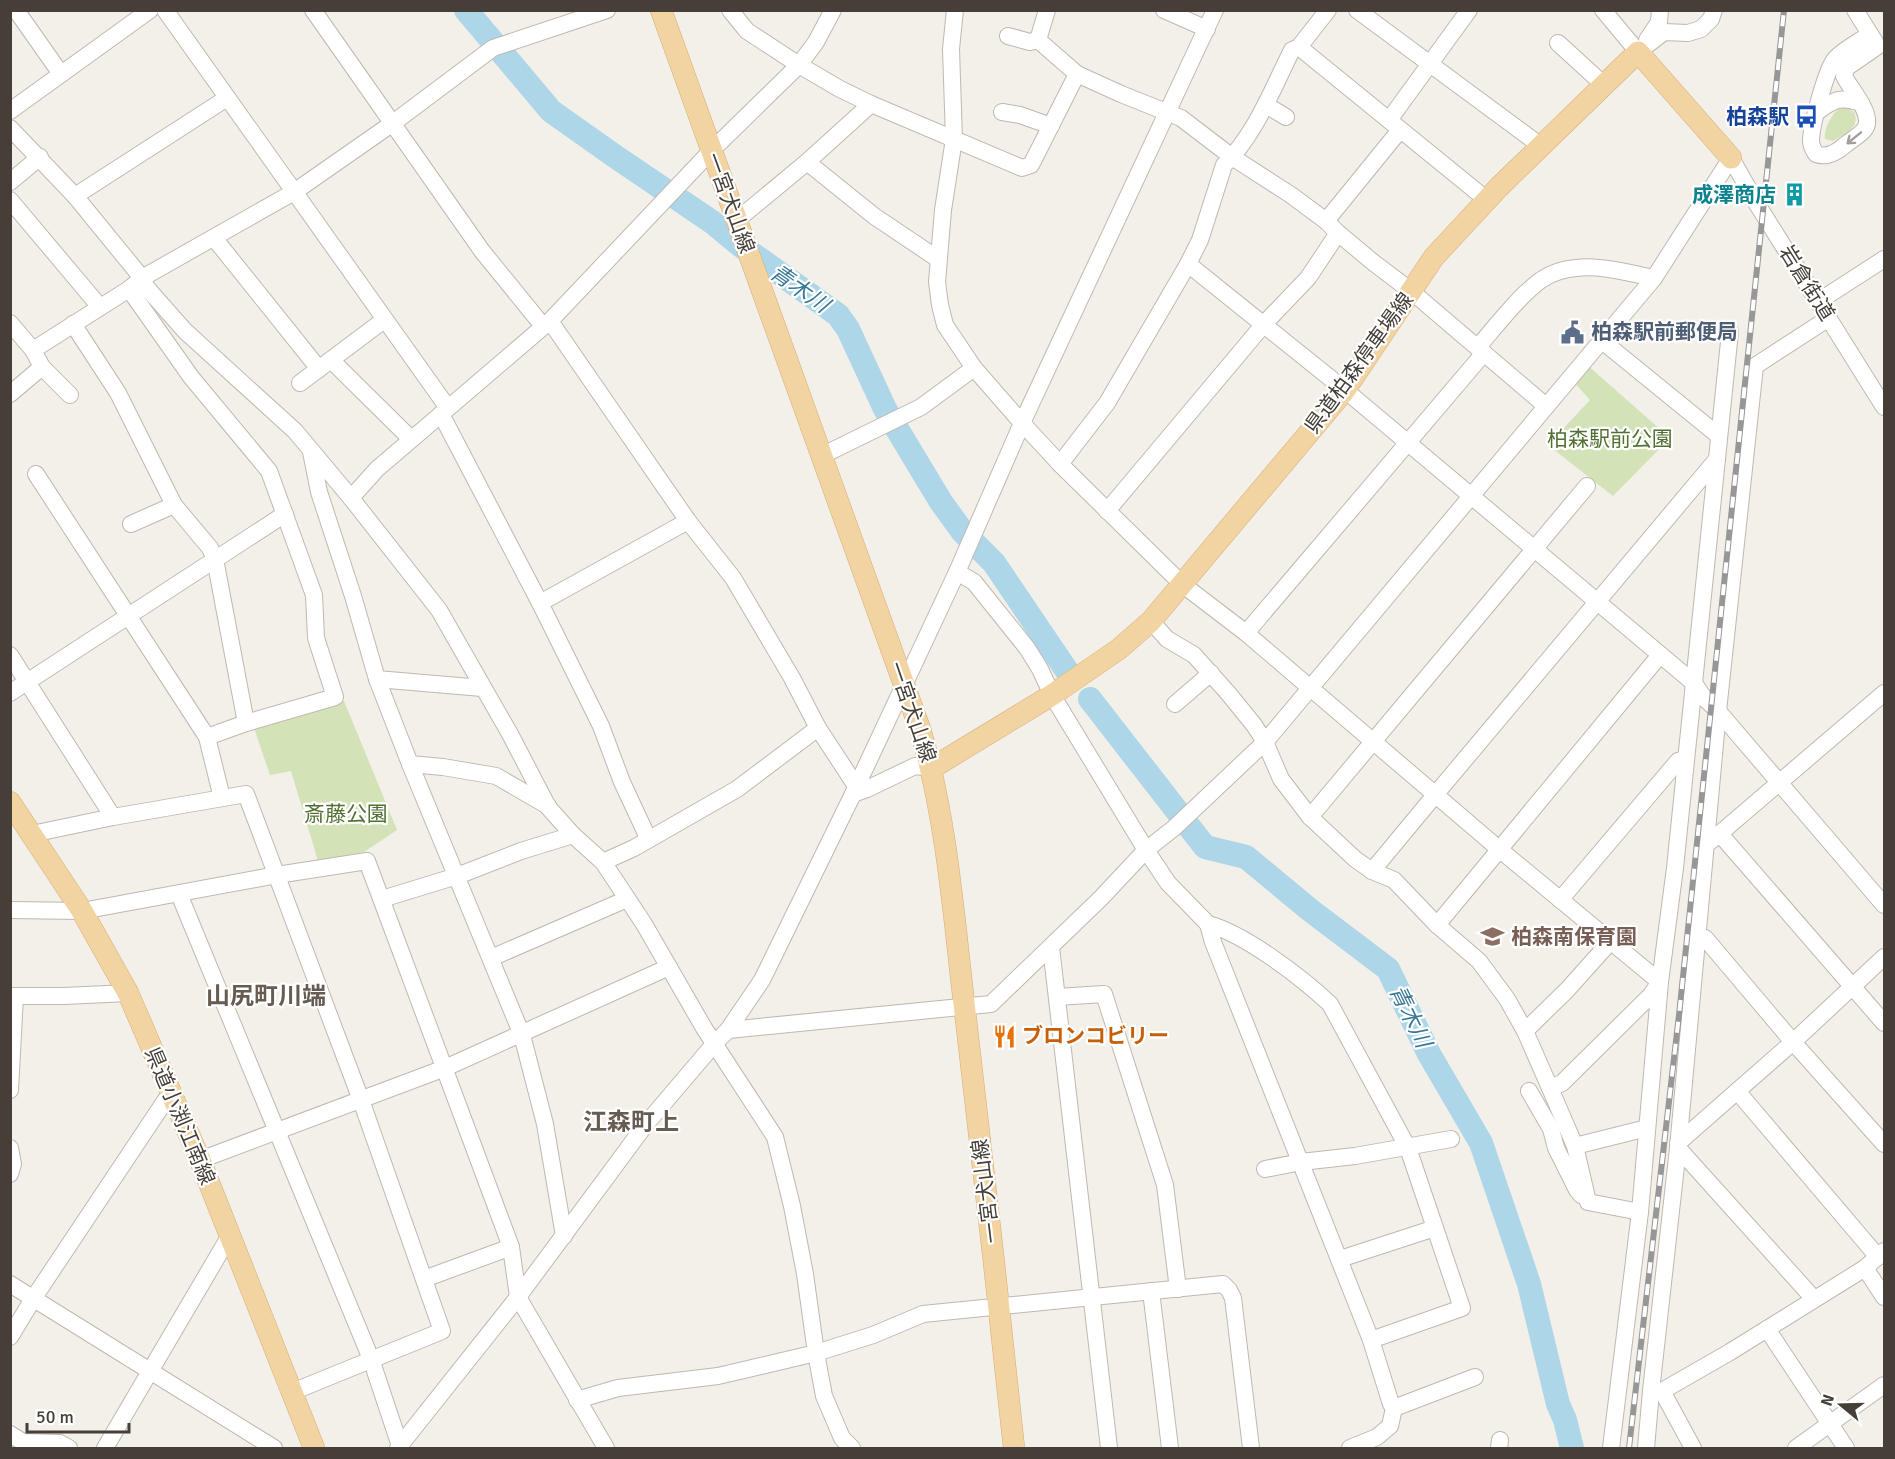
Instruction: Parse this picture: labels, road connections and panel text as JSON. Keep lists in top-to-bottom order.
{
  "streets": {
    "main road": ["一宮犬山線", "県道柏森停車場線", "県道小渕江南線"],
    "street": ["岩倉街道"]
  },
  "crossings": [
    ["一宮犬山線", "県道柏森停車場線"]
  ],
  "districts": ["山尻町川端", "江森町上"],
  "water": ["青木川"],
  "parks": ["柏森駅前公園", "斎藤公園"],
  "places": {
    "bus stop": ["柏森駅"],
    "building": ["成澤商店"],
    "public building": ["柏森駅前郵便局"],
    "school or university": ["柏森南保育園"],
    "restaurant": ["ブロンコビリー"]
  },
  "scale_bar": "50 m",
  "north": "left"
}
